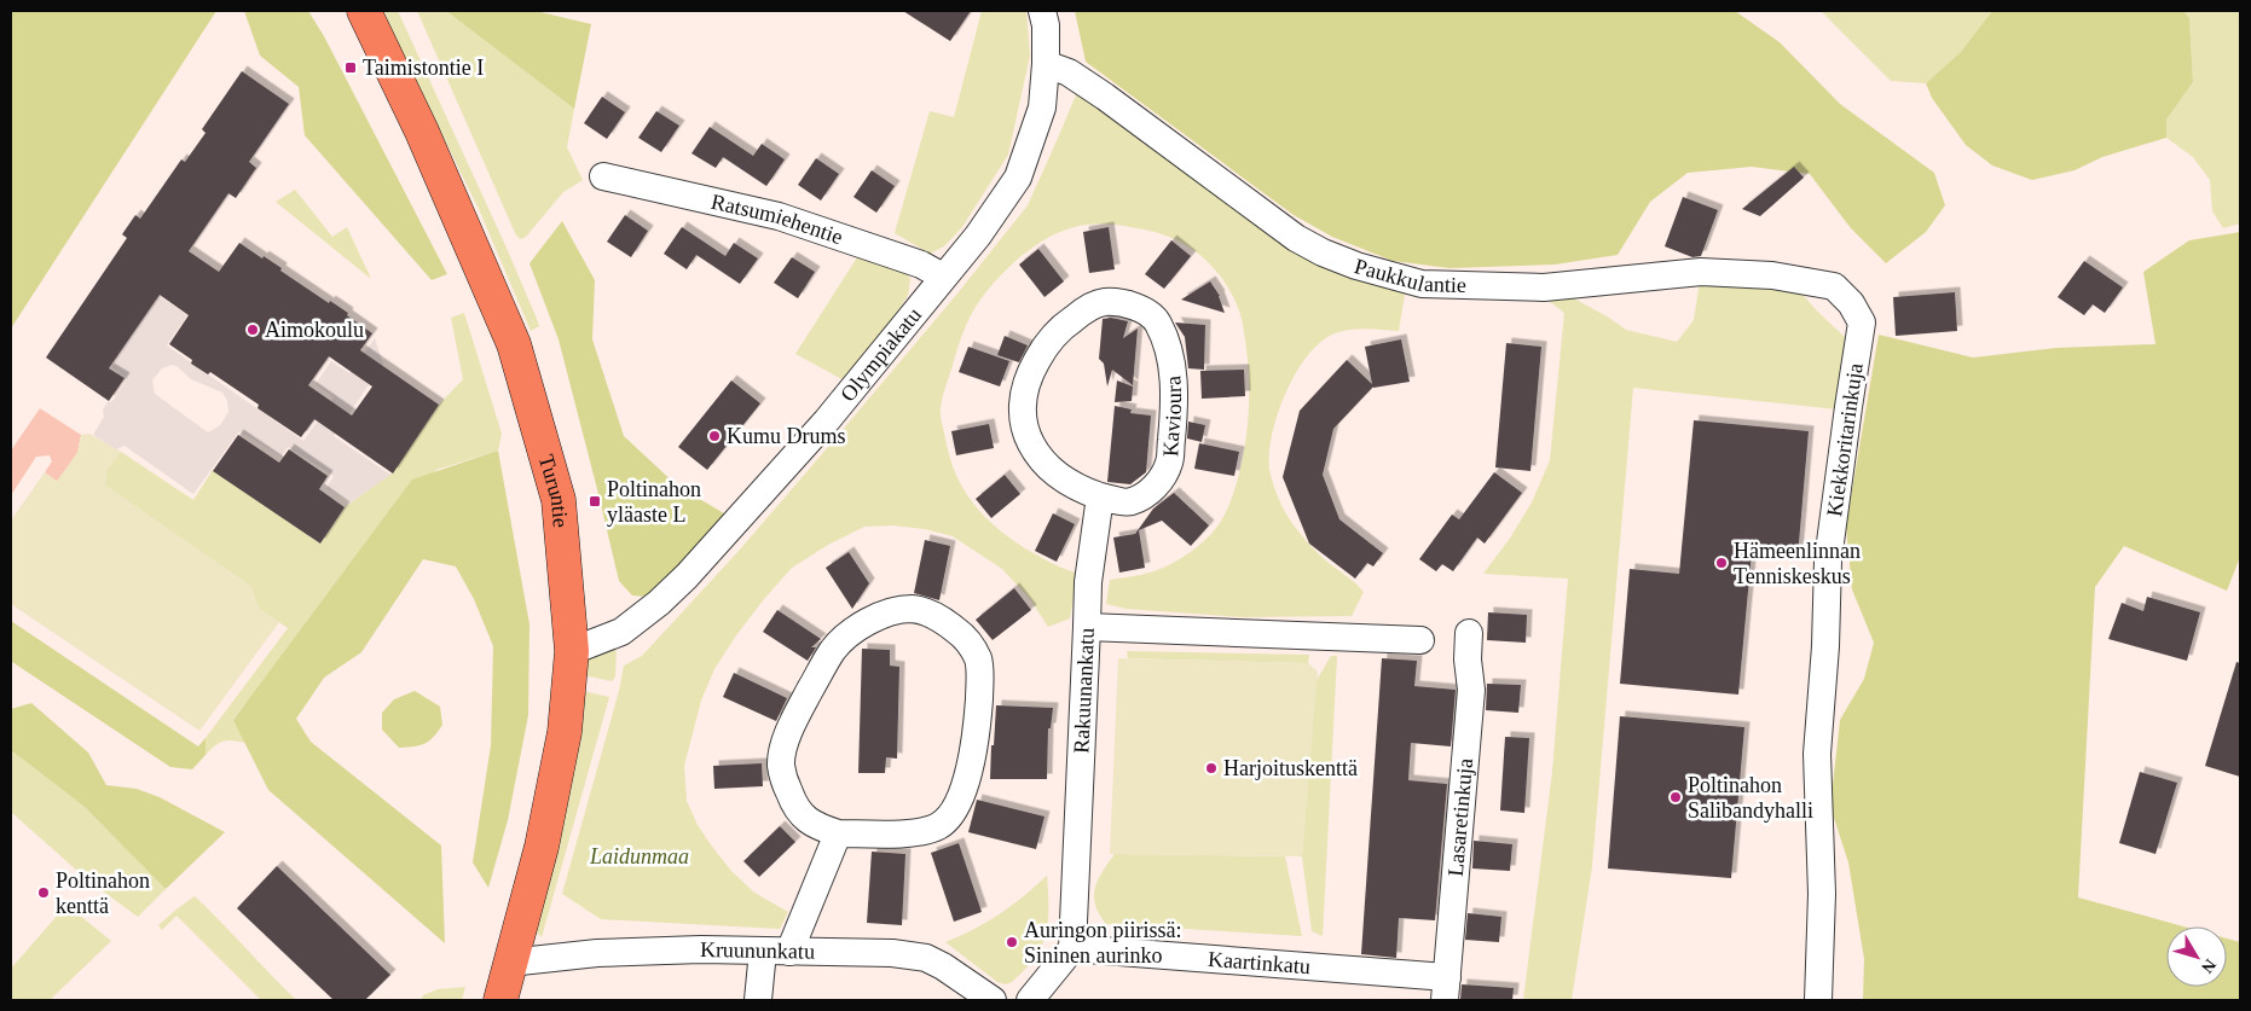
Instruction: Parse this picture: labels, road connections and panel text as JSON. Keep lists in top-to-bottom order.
{
  "streets": {
    "main road": ["Turuntie"],
    "street": [
      "Ratsumiehentie",
      "Paukkulantie",
      "Olympiakatu",
      "Kavioura",
      "Kiekkoritarinkuja",
      "Rakuunankatu",
      "Lasaretinkuja",
      "Kruununkatu",
      "Kaartinkatu"
    ]
  },
  "crossings": [
    ["Ratsumiehentie", "Olympiakatu"],
    ["Paukkulantie", "Olympiakatu"],
    ["Paukkulantie", "Kiekkoritarinkuja"],
    ["Olympiakatu", "Turuntie"],
    ["Turuntie", "Kruununkatu"],
    ["Rakuunankatu", "Kaartinkatu"],
    ["Lasaretinkuja", "Kaartinkatu"]
  ],
  "parks": ["Laidunmaa"],
  "places": {
    "transit": ["Taimistontie I", "Poltinahon yläaste L"],
    "other": [
      "Aimokoulu",
      "Kumu Drums",
      "Hämeenlinnan Tenniskeskus",
      "Harjoituskenttä",
      "Poltinahon Salibandyhalli",
      "Poltinahon kenttä",
      "Auringon piirissä: Sininen aurinko"
    ]
  },
  "north": "bottom right"
}
